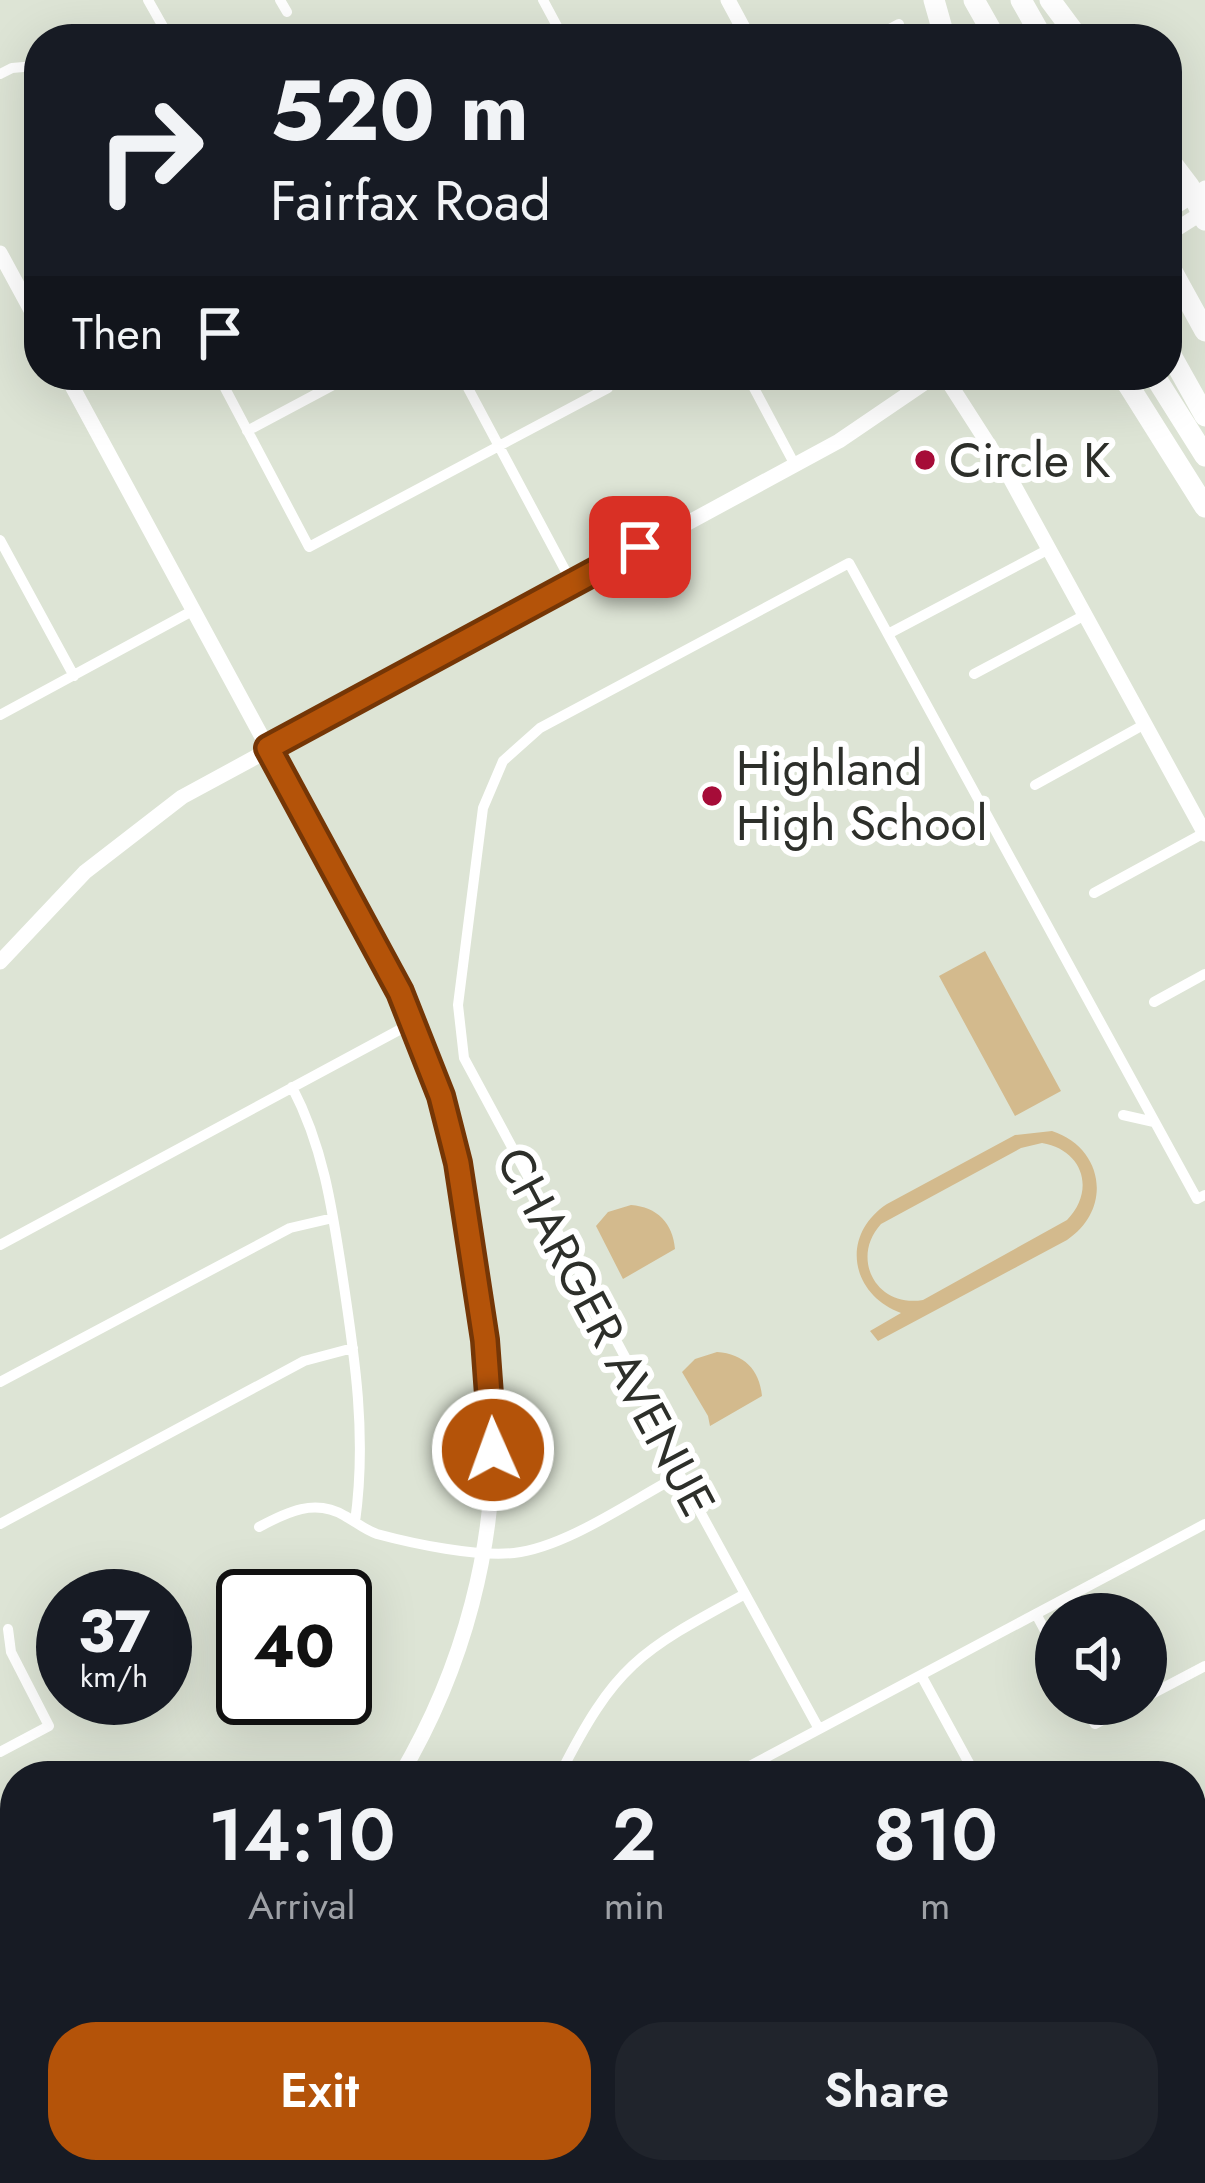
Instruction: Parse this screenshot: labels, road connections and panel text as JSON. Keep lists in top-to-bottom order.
{
  "streets": {
    "street": ["CHARGER AVENUE"]
  },
  "places": ["Circle K", "Highland High School"],
  "page": {
    "turn": ["520 m", "Fairfax Road"],
    "then": "Then",
    "speed": "37 km/h",
    "limit": "40",
    "eta": [
      "14:10",
      "Arrival",
      "2",
      "min",
      "810",
      "m"
    ],
    "buttons": ["Exit", "Share"]
  }
}
